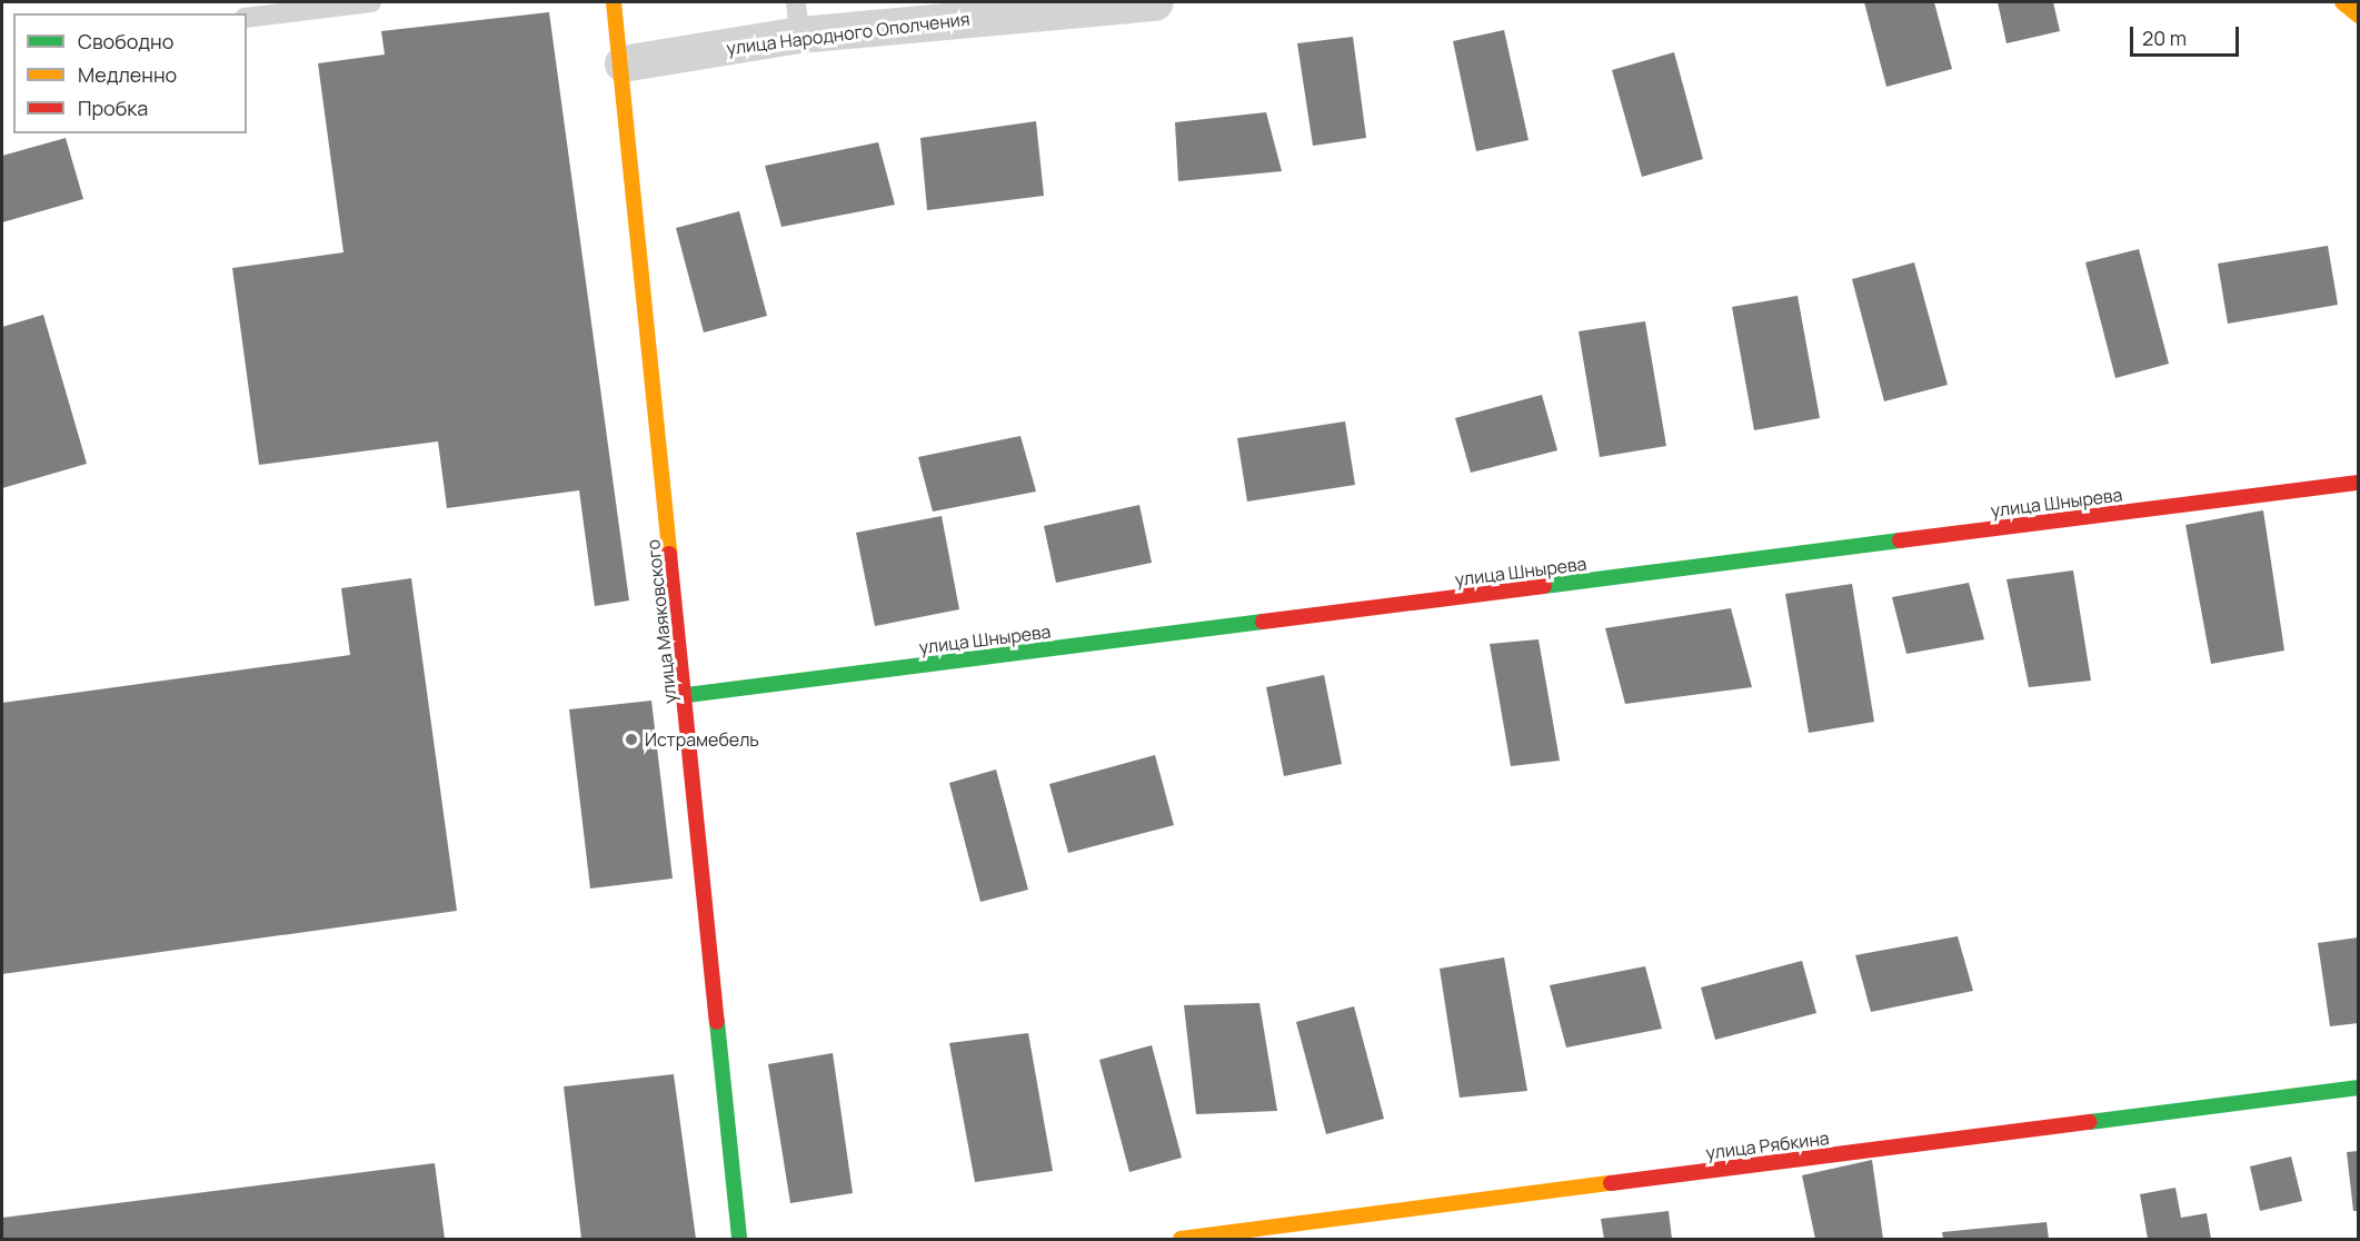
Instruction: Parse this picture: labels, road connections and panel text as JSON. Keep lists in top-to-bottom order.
{
  "streets": {
    "street": [
      "улица Народного Ополчения",
      "улица Шнырева",
      "улица Маяковского",
      "улица Рябкина"
    ]
  },
  "crossings": [
    ["улица Народного Ополчения", "улица Маяковского"],
    ["улица Шнырева", "улица Маяковского"]
  ],
  "places": ["Истрамебель"],
  "legend": ["Свободно", "Медленно", "Пробка"],
  "scale_bar": "20 m"
}
